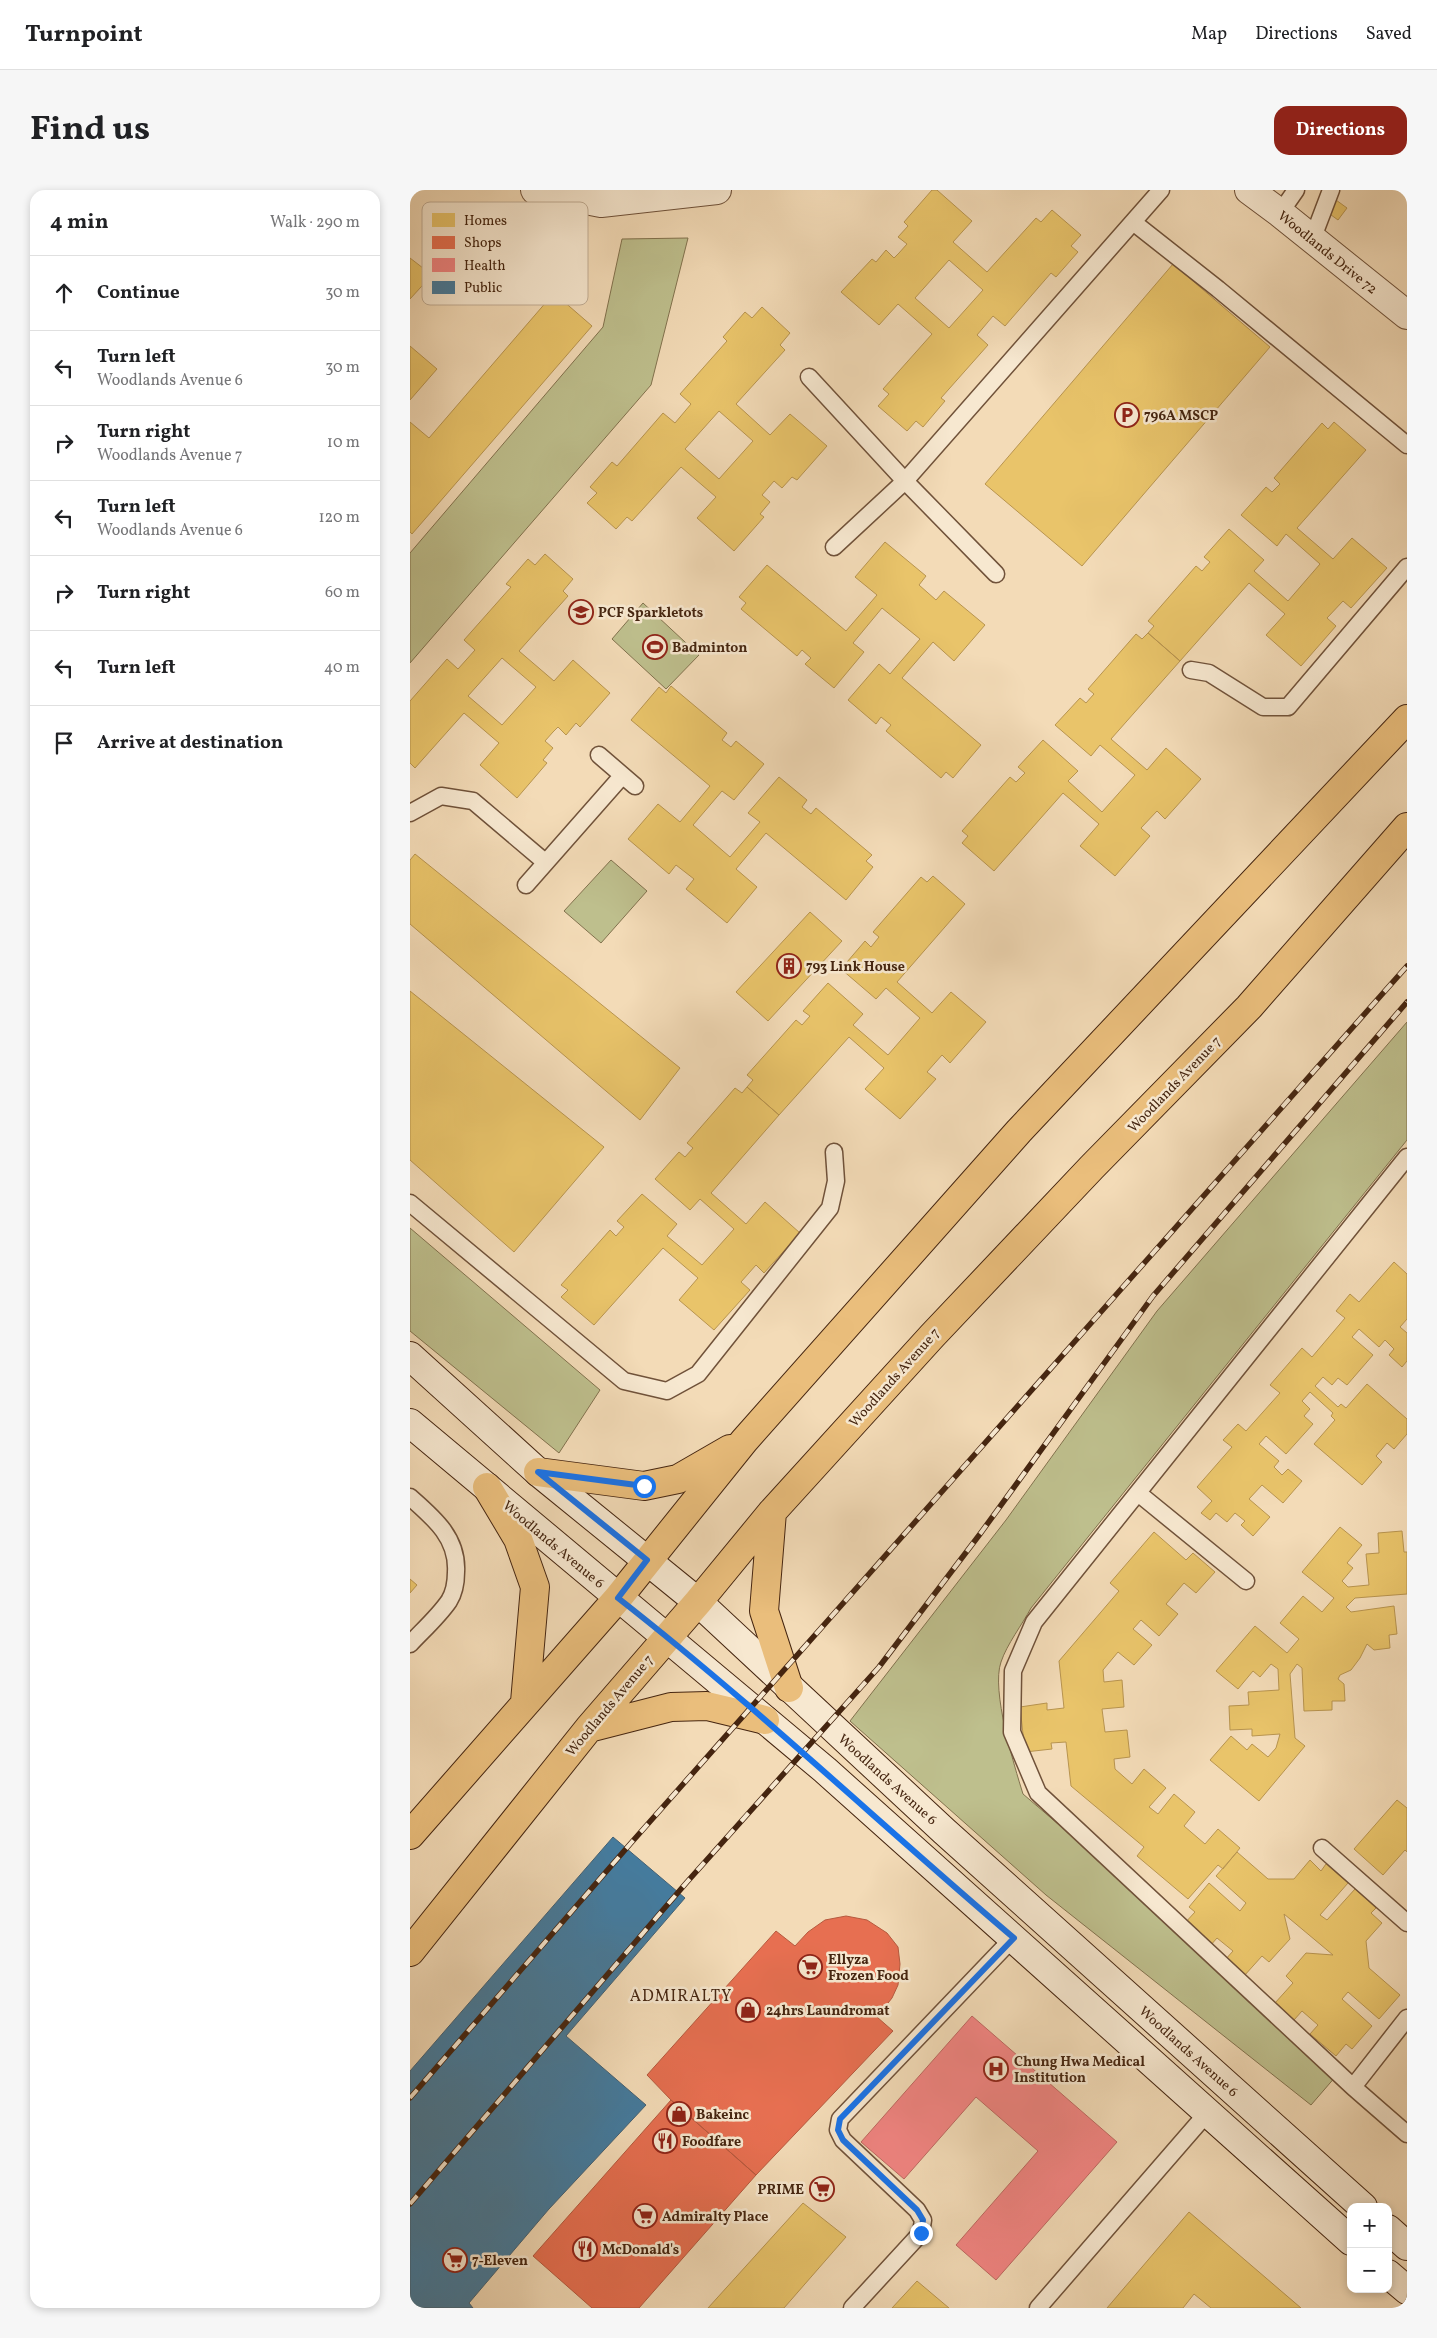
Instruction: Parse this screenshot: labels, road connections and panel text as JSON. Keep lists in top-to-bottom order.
{
  "streets": {
    "main road": ["Woodlands Avenue 7"],
    "street": ["Woodlands Drive 72", "Woodlands Avenue 6"]
  },
  "crossings": [
    ["Woodlands Avenue 7", "Woodlands Avenue 6"]
  ],
  "districts": ["ADMIRALTY"],
  "places": {
    "parking": ["796A MSCP"],
    "school or university": ["PCF Sparkletots"],
    "sports": ["Badminton"],
    "building": ["793 Link House"],
    "supermarket": [
      "Ellyza Frozen Food",
      "PRIME",
      "Admiralty Place",
      "7-Eleven"
    ],
    "shop": ["24hrs Laundromat", "Bakeinc"],
    "hospital": ["Chung Hwa Medical Institution"],
    "restaurant": ["Foodfare", "McDonald's"]
  },
  "legend": [
    "Homes",
    "Shops",
    "Health",
    "Public"
  ],
  "page": {
    "header": "Turnpoint",
    "nav": ["Map", "Directions", "Saved"],
    "title": "Find us",
    "buttons": "Directions",
    "heading": ["4 min", "Walk · 290 m"],
    "list": [
      ["Continue", "30 m"],
      ["Turn left", "Woodlands Avenue 6", "30 m"],
      ["Turn right", "Woodlands Avenue 7", "10 m"],
      ["Turn left", "Woodlands Avenue 6", "120 m"],
      ["Turn right", "60 m"],
      ["Turn left", "40 m"],
      "Arrive at destination"
    ],
    "map_buttons": ["+", "−"]
  }
}
